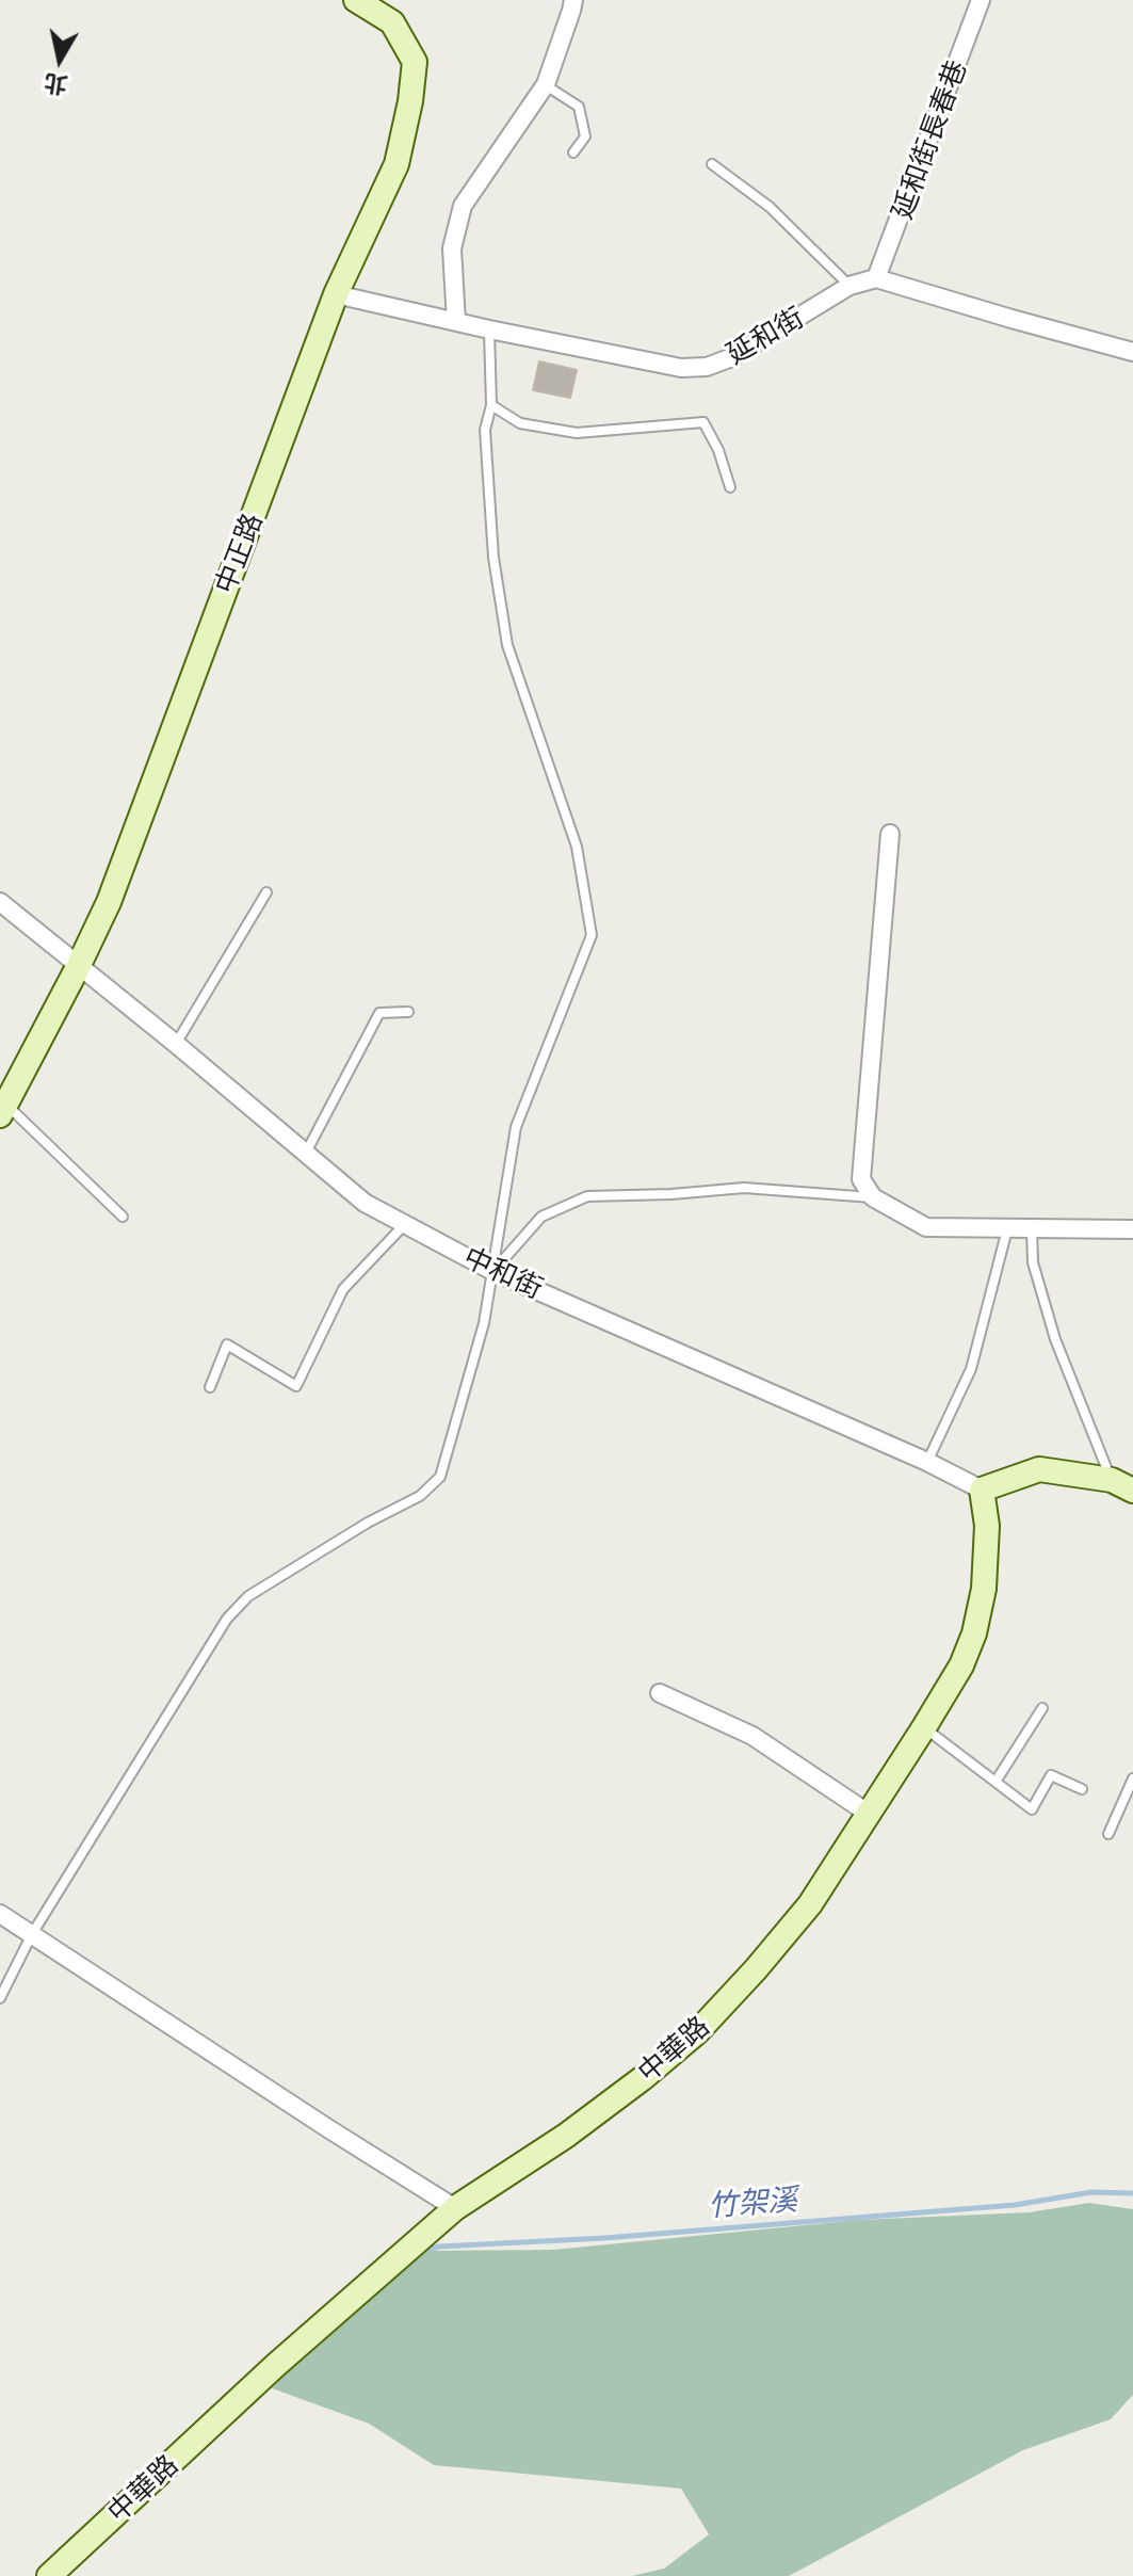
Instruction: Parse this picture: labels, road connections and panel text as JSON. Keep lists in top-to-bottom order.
{
  "streets": {
    "street": [
      "延和街長春巷",
      "延和街",
      "中正路",
      "中和街",
      "中華路"
    ]
  },
  "crossings": [
    ["延和街長春巷", "延和街"],
    ["延和街", "中正路"],
    ["中正路", "中和街"],
    ["中和街", "中華路"]
  ],
  "water": ["竹架溪"],
  "north": "bottom"
}
